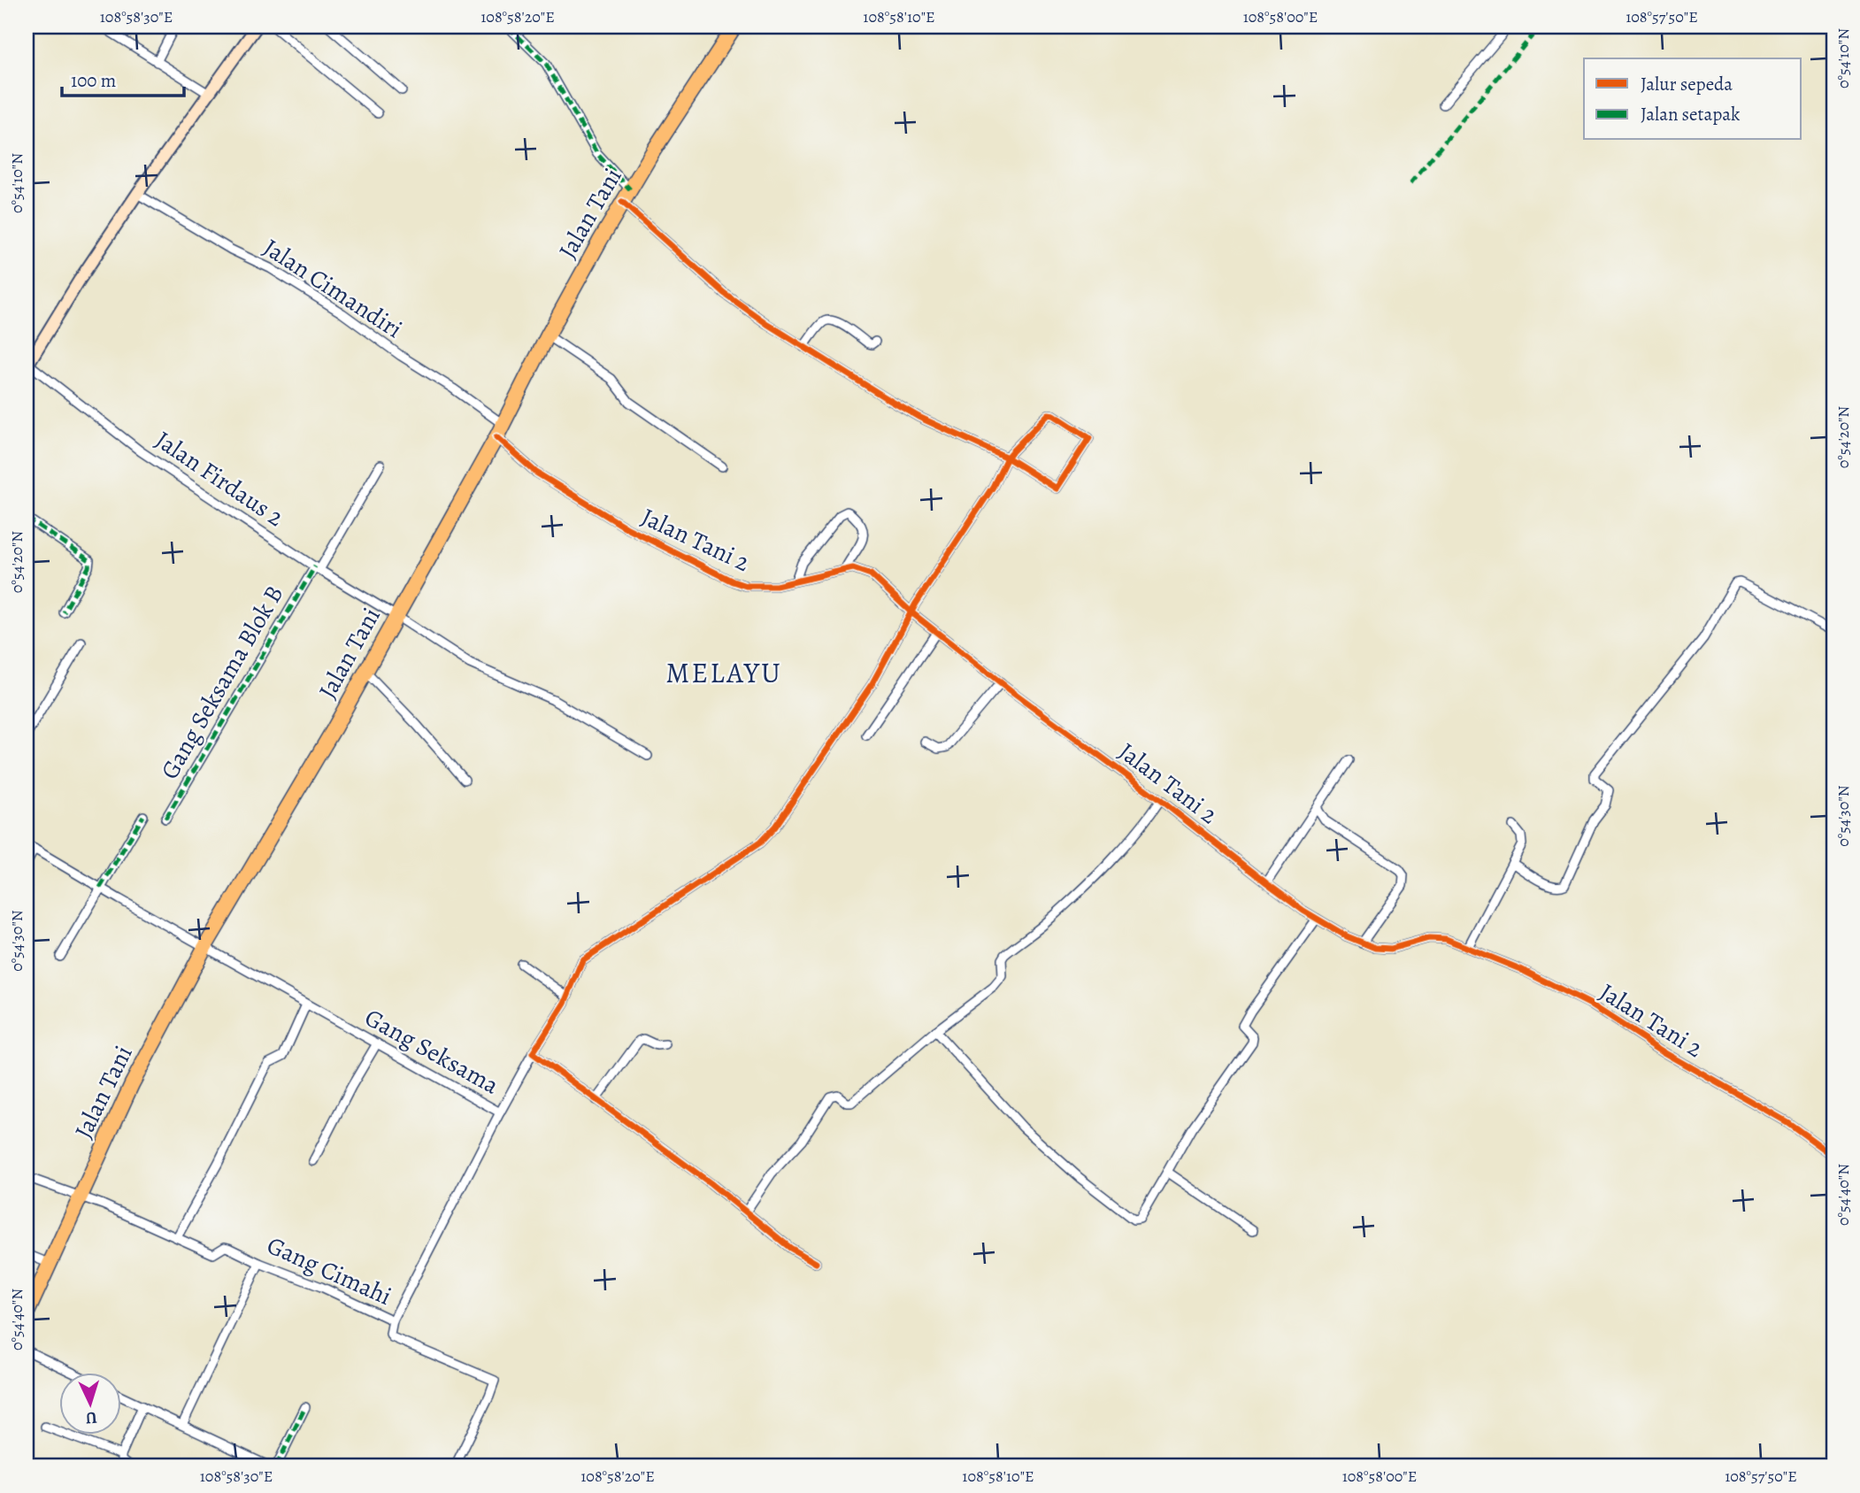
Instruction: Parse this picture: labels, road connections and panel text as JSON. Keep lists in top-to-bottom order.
{
  "streets": {
    "highway": ["Jalan Tani"],
    "street": [
      "Jalan Cimandiri",
      "Jalan Firdaus 2",
      "Jalan Tani 2",
      "Gang Seksama Blok B",
      "Gang Seksama",
      "Gang Cimahi"
    ]
  },
  "crossings": [
    ["Jalan Tani", "Jalan Cimandiri"],
    ["Jalan Tani", "Jalan Firdaus 2"],
    ["Jalan Tani", "Jalan Tani 2"],
    ["Jalan Tani", "Gang Seksama"],
    ["Jalan Tani", "Gang Cimahi"],
    ["Jalan Firdaus 2", "Gang Seksama Blok B"],
    ["Gang Seksama", "Gang Cimahi"]
  ],
  "districts": ["MELAYU"],
  "legend": ["Jalur sepeda", "Jalan setapak"],
  "scale_bar": "100 m",
  "north": "bottom",
  "coordinates": [
    "108°58'30\"E",
    "108°58'20\"E",
    "108°58'10\"E",
    "108°58'00\"E",
    "108°57'50\"E",
    "0°54'10\"N",
    "0°54'20\"N",
    "0°54'30\"N",
    "0°54'40\"N"
  ]
}
